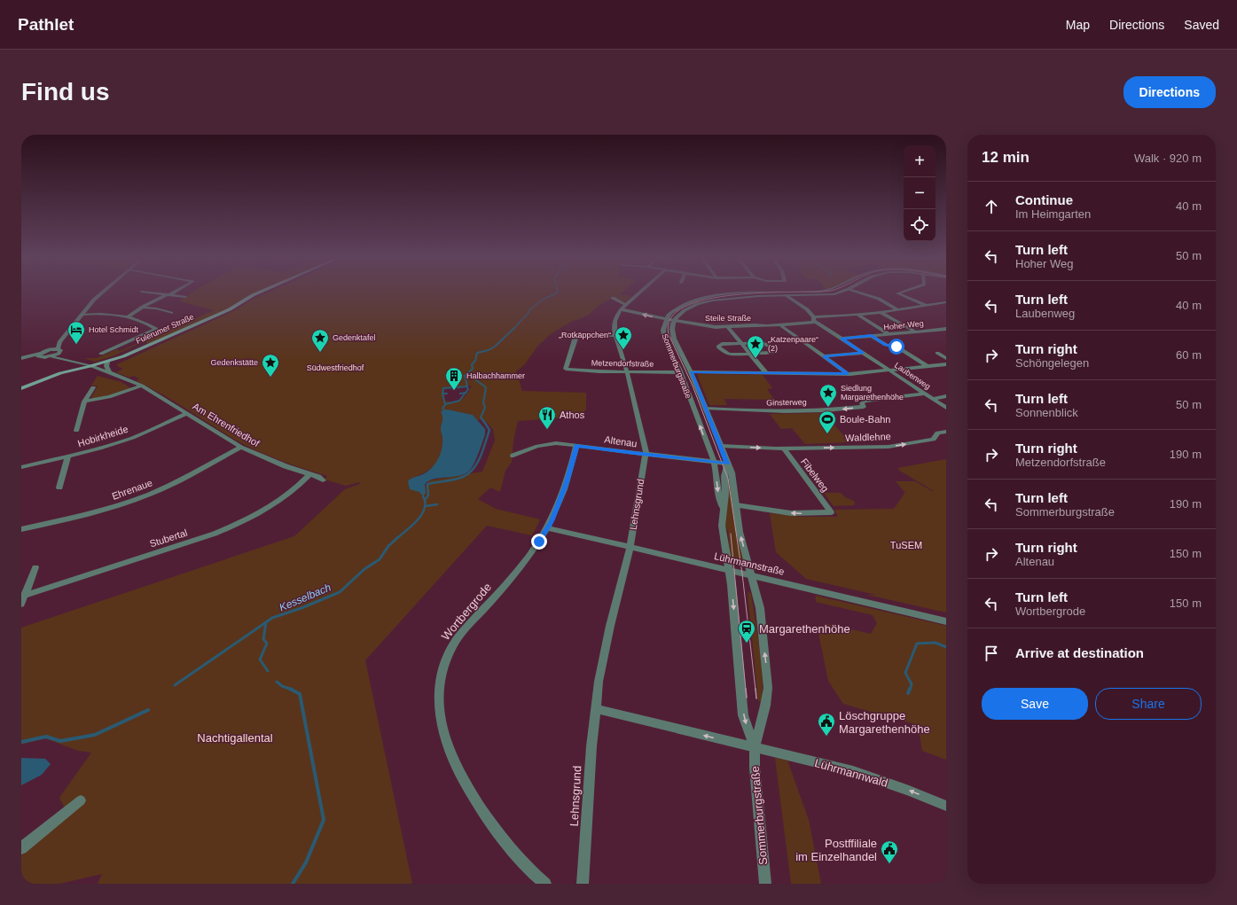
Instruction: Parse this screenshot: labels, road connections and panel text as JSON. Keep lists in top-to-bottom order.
{
  "streets": {
    "main road": ["Fulerumer Straße"],
    "street": [
      "Steile Straße",
      "Hoher Weg",
      "Metzendorfstraße",
      "Sommerburgstraße",
      "Laubenweg",
      "Ginsterweg",
      "Am Ehrenfriedhof",
      "Hobirkheide",
      "Waldlehne",
      "Altenau",
      "Fibelweg",
      "Ehrenaue",
      "Lehnsgrund",
      "Stubertal",
      "Lührmannstraße",
      "Wortbergrode",
      "Lührmannwald"
    ]
  },
  "crossings": [
    ["Steile Straße", "Sommerburgstraße"],
    ["Steile Straße", "Laubenweg"],
    ["Steile Straße", "Lehnsgrund"],
    ["Hoher Weg", "Laubenweg"],
    ["Fulerumer Straße", "Am Ehrenfriedhof"],
    ["Metzendorfstraße", "Sommerburgstraße"],
    ["Metzendorfstraße", "Lehnsgrund"],
    ["Sommerburgstraße", "Laubenweg"],
    ["Sommerburgstraße", "Ginsterweg"],
    ["Sommerburgstraße", "Waldlehne"],
    ["Sommerburgstraße", "Altenau"],
    ["Sommerburgstraße", "Fibelweg"],
    ["Sommerburgstraße", "Lührmannstraße"],
    ["Sommerburgstraße", "Lührmannwald"],
    ["Laubenweg", "Ginsterweg"],
    ["Am Ehrenfriedhof", "Hobirkheide"],
    ["Am Ehrenfriedhof", "Ehrenaue"],
    ["Am Ehrenfriedhof", "Stubertal"],
    ["Waldlehne", "Fibelweg"],
    ["Altenau", "Lehnsgrund"],
    ["Altenau", "Wortbergrode"],
    ["Lehnsgrund", "Lührmannstraße"],
    ["Lührmannstraße", "Wortbergrode"]
  ],
  "one_way": ["Waldlehne", "Lührmannwald"],
  "water": ["Kesselbach"],
  "parks": ["Südwestfriedhof", "TuSEM", "Nachtigallental"],
  "places": {
    "hotel": ["Hotel Schmidt"],
    "place": [
      "„Rotkäppchen“",
      "Gedenktafel",
      "„Katzenpaare“ (2)",
      "Gedenkstätte",
      "Siedlung Margarethenhöhe"
    ],
    "building": ["Halbachhammer"],
    "restaurant": ["Athos"],
    "sports": ["Boule-Bahn"],
    "station": ["Margarethenhöhe"],
    "public building": ["Löschgruppe Margarethenhöhe", "Postffiliale im Einzelhandel"]
  },
  "page": {
    "header": "Pathlet",
    "nav": ["Map", "Directions", "Saved"],
    "buttons": [
      "Directions",
      ["Save", "Share"]
    ],
    "title": "Find us",
    "heading": ["12 min", "Walk · 920 m"],
    "map_buttons": ["+", "−"],
    "list": [
      ["Continue", "Im Heimgarten", "40 m"],
      ["Turn left", "Hoher Weg", "50 m"],
      ["Turn left", "Laubenweg", "40 m"],
      ["Turn right", "Schöngelegen", "60 m"],
      ["Turn left", "Sonnenblick", "50 m"],
      ["Turn right", "Metzendorfstraße", "190 m"],
      ["Turn left", "Sommerburgstraße", "190 m"],
      ["Turn right", "Altenau", "150 m"],
      ["Turn left", "Wortbergrode", "150 m"],
      "Arrive at destination"
    ]
  }
}
